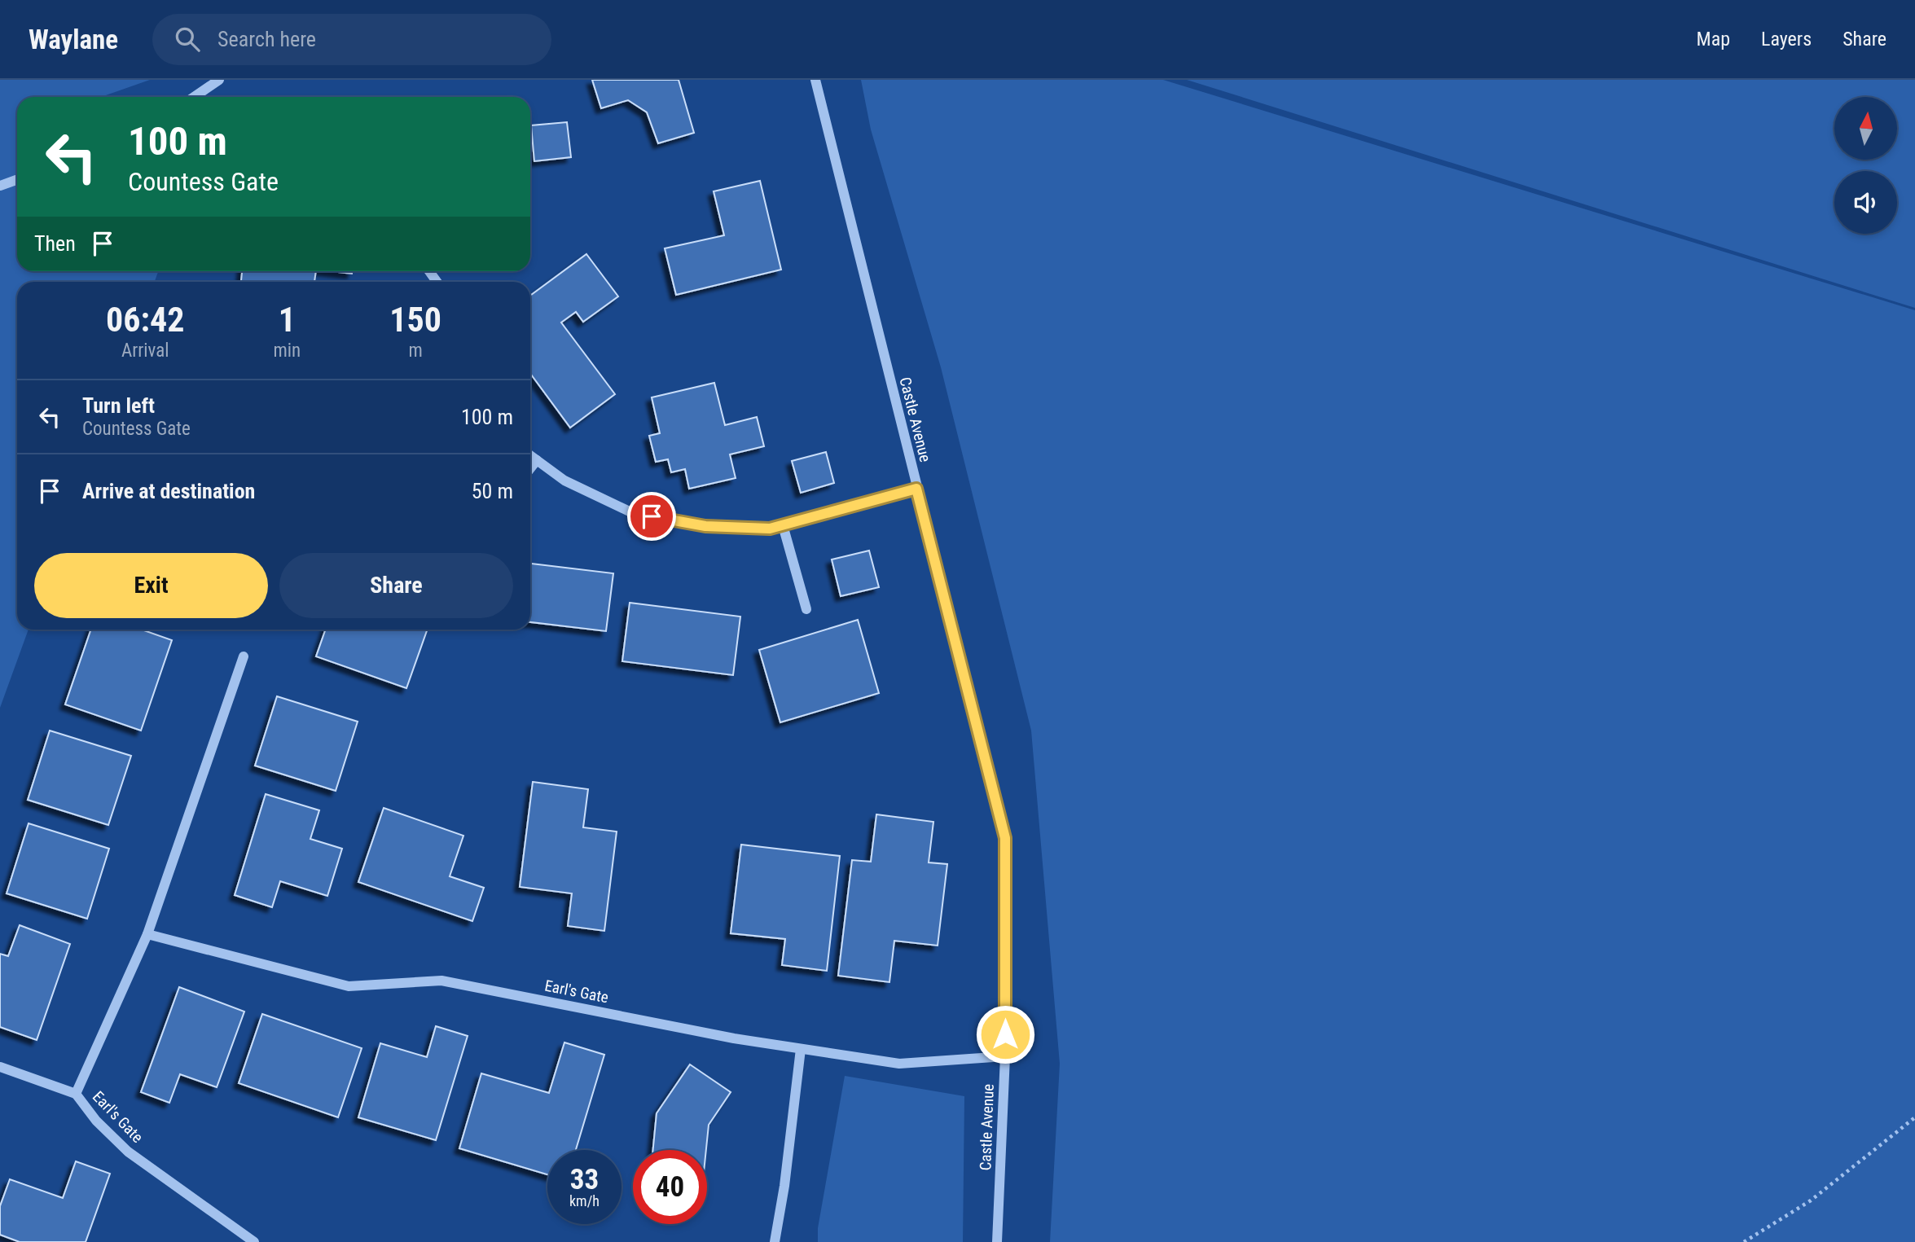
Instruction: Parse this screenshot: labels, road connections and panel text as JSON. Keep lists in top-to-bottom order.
{
  "streets": {
    "street": ["Castle Avenue", "Earl's Gate"]
  },
  "crossings": [
    ["Castle Avenue", "Earl's Gate"]
  ],
  "north": "top",
  "page": {
    "header": "Waylane",
    "search": "Search here",
    "nav": ["Map", "Layers", "Share"],
    "turn": ["100 m", "Countess Gate"],
    "then": "Then",
    "eta": [
      "06:42",
      "Arrival",
      "1",
      "min",
      "150",
      "m"
    ],
    "list": [
      {
        "name": "Turn left",
        "note": "Countess Gate",
        "value": "100 m"
      },
      {
        "name": "Arrive at destination",
        "value": "50 m"
      }
    ],
    "buttons": ["Exit", "Share"],
    "speed": "33 km/h",
    "limit": "40"
  }
}
